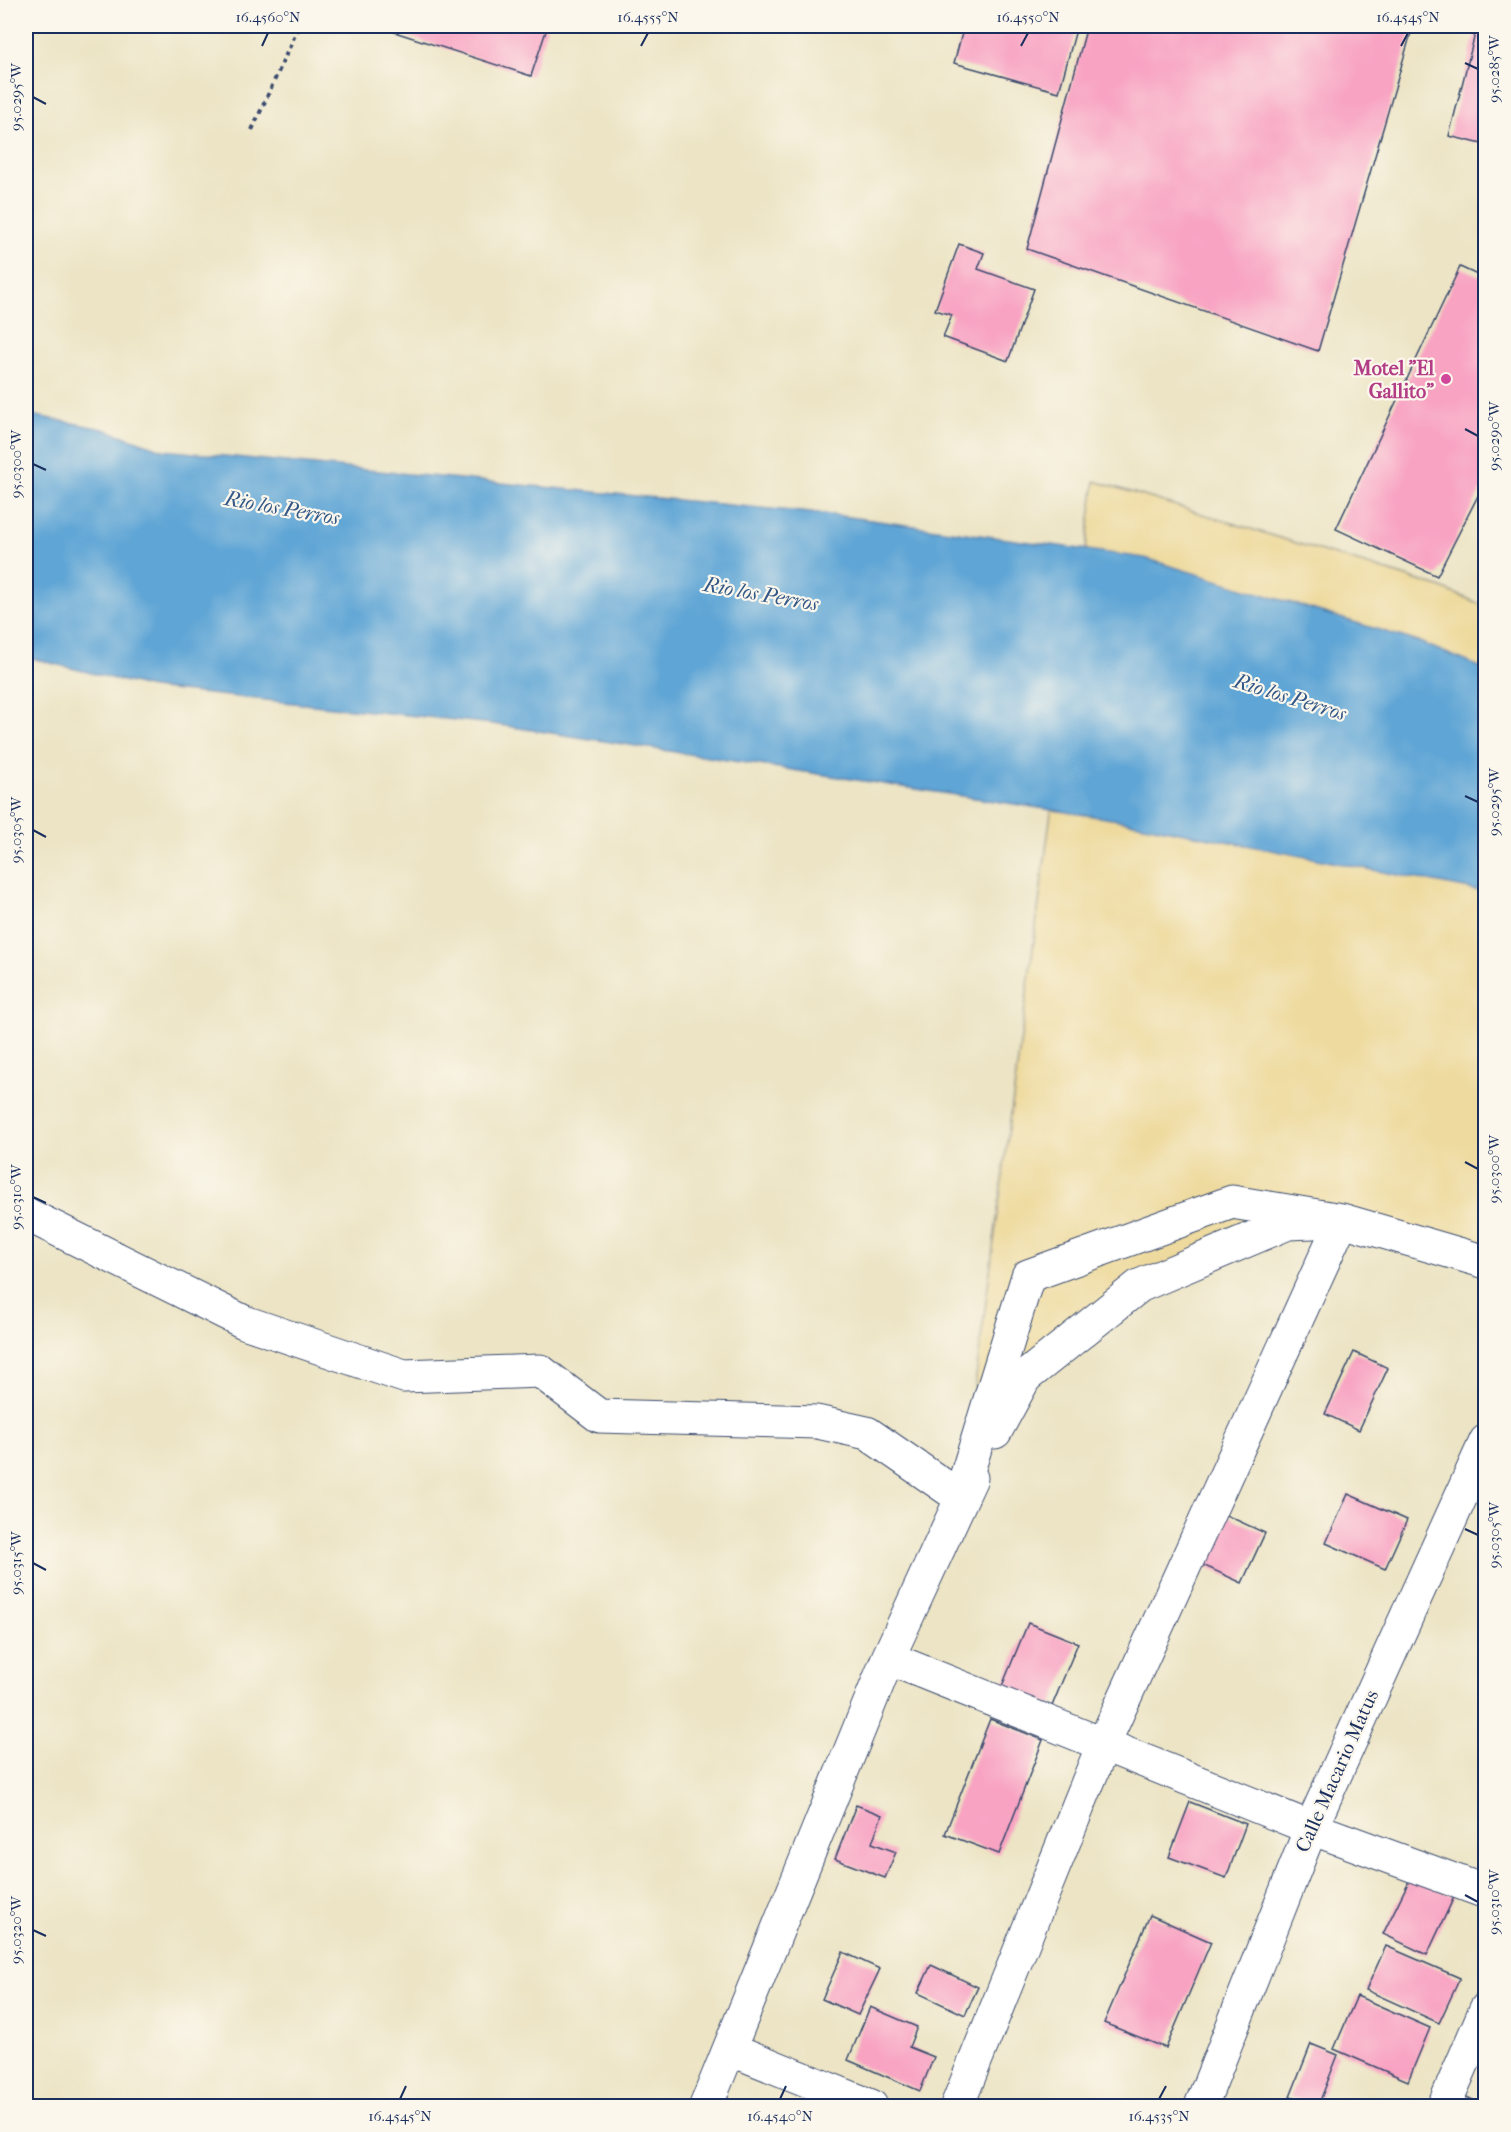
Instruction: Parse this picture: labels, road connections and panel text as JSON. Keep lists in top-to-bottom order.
{
  "streets": {
    "street": ["Calle Macario Matus"]
  },
  "water": ["Rio los Perros"],
  "places": ["Motel \"El Gallito\""],
  "coordinates": [
    "16.4560°N",
    "16.4555°N",
    "16.4550°N",
    "16.4545°N",
    "95.0285°W",
    "95.0295°W",
    "95.0290°W",
    "95.0300°W",
    "95.0305°W",
    "95.0310°W",
    "95.0315°W",
    "95.0320°W",
    "16.4540°N",
    "16.4535°N"
  ]
}
